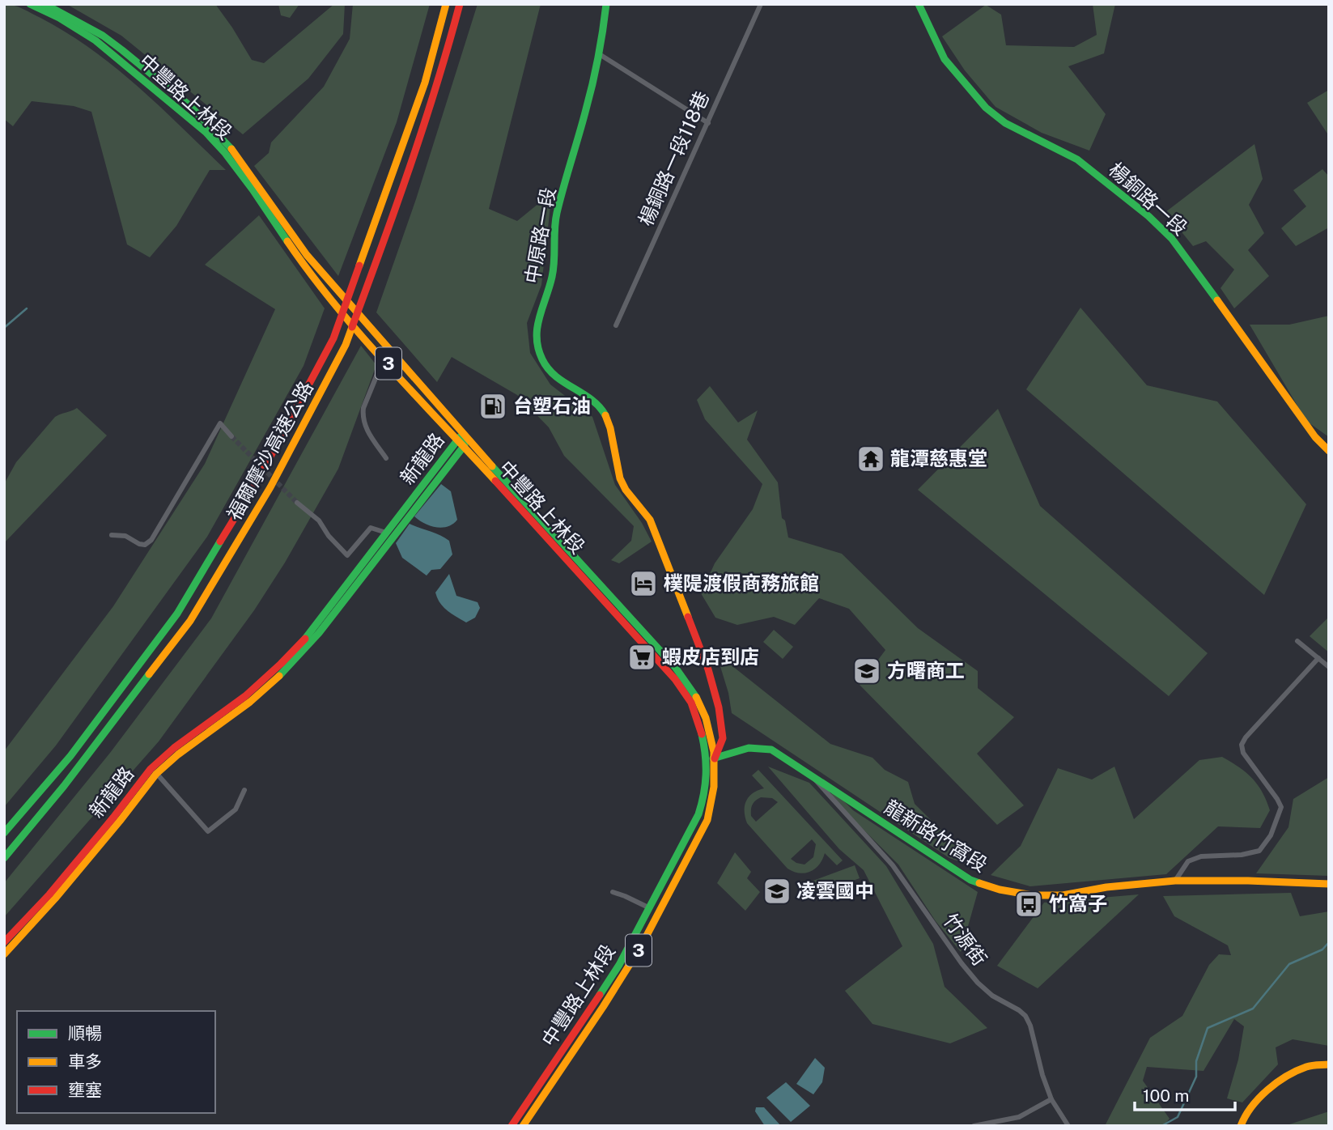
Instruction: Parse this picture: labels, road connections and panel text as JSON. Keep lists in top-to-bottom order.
{
  "streets": {
    "main road": [
      "中豐路上林段",
      "楊銅路一段",
      "中原路一段",
      "3",
      "福爾摩沙高速公路",
      "新龍路",
      "龍新路竹窩段"
    ],
    "street": ["楊銅路一段118巷", "竹源街"]
  },
  "crossings": [
    ["中豐路上林段", "中原路一段"],
    ["中豐路上林段", "新龍路"],
    ["中豐路上林段", "龍新路竹窩段"],
    ["中原路一段", "龍新路竹窩段"],
    ["龍新路竹窩段", "竹源街"]
  ],
  "places": {
    "fuel station": ["台塑石油"],
    "temple": ["龍潭慈惠堂"],
    "hotel": ["樸隄渡假商務旅館"],
    "supermarket": ["蝦皮店到店"],
    "school or university": ["方曙商工", "凌雲國中"],
    "bus stop": ["竹窩子"]
  },
  "legend": ["順暢", "車多", "壅塞"],
  "scale_bar": "100 m"
}
